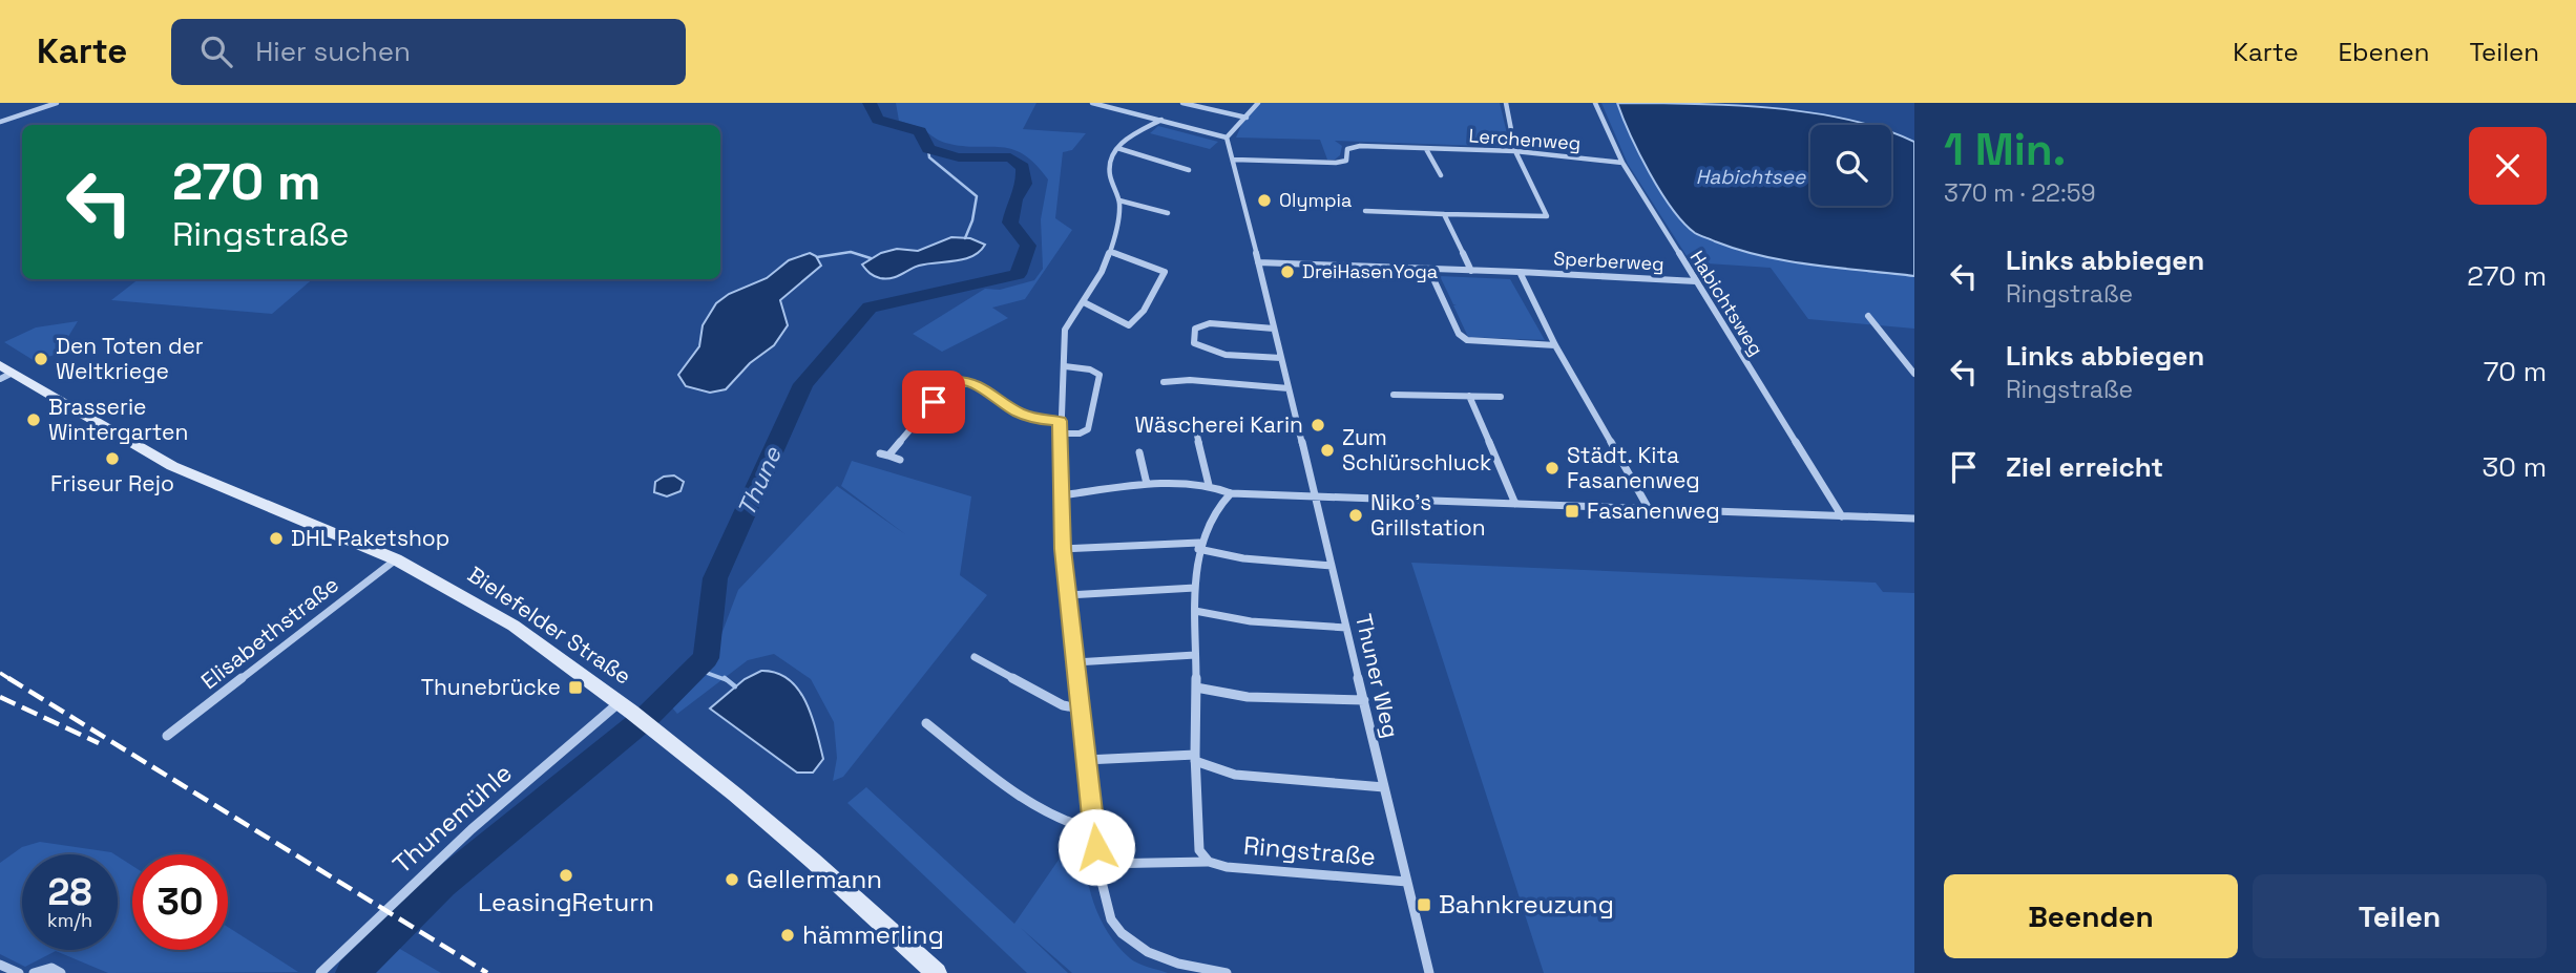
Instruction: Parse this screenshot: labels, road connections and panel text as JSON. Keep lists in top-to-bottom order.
{
  "streets": {
    "main road": ["Bielefelder Straße"],
    "street": [
      "Lerchenweg",
      "Sperberweg",
      "Habichtsweg",
      "Elisabethstraße",
      "Thuner Weg",
      "Thunemühle",
      "Ringstraße"
    ]
  },
  "crossings": [
    ["Lerchenweg", "Habichtsweg"],
    ["Lerchenweg", "Thuner Weg"],
    ["Sperberweg", "Habichtsweg"],
    ["Sperberweg", "Thuner Weg"],
    ["Bielefelder Straße", "Elisabethstraße"],
    ["Bielefelder Straße", "Thunemühle"],
    ["Thuner Weg", "Ringstraße"]
  ],
  "water": ["Habichtsee", "Thune"],
  "places": {
    "other": [
      "Olympia",
      "DreiHasenYoga",
      "Den Toten der Weltkriege",
      "Brasserie Wintergarten",
      "Wäscherei Karin",
      "Zum Schlürschluck",
      "Friseur Rejo",
      "Städt. Kita Fasanenweg",
      "Niko's Grillstation",
      "DHL Paketshop",
      "LeasingReturn",
      "Gellermann",
      "hämmerling"
    ],
    "transit": ["Fasanenweg", "Thunebrücke", "Bahnkreuzung"]
  },
  "page": {
    "header": "Karte",
    "search": "Hier suchen",
    "nav": ["Karte", "Ebenen", "Teilen"],
    "heading": ["1 Min.", "370 m · 22:59"],
    "turn": ["270 m", "Ringstraße"],
    "list": [
      {
        "name": "Links abbiegen",
        "note": "Ringstraße",
        "value": "270 m"
      },
      {
        "name": "Links abbiegen",
        "note": "Ringstraße",
        "value": "70 m"
      },
      {
        "name": "Ziel erreicht",
        "value": "30 m"
      }
    ],
    "speed": "28 km/h",
    "limit": "30",
    "buttons": ["Beenden", "Teilen"]
  }
}
